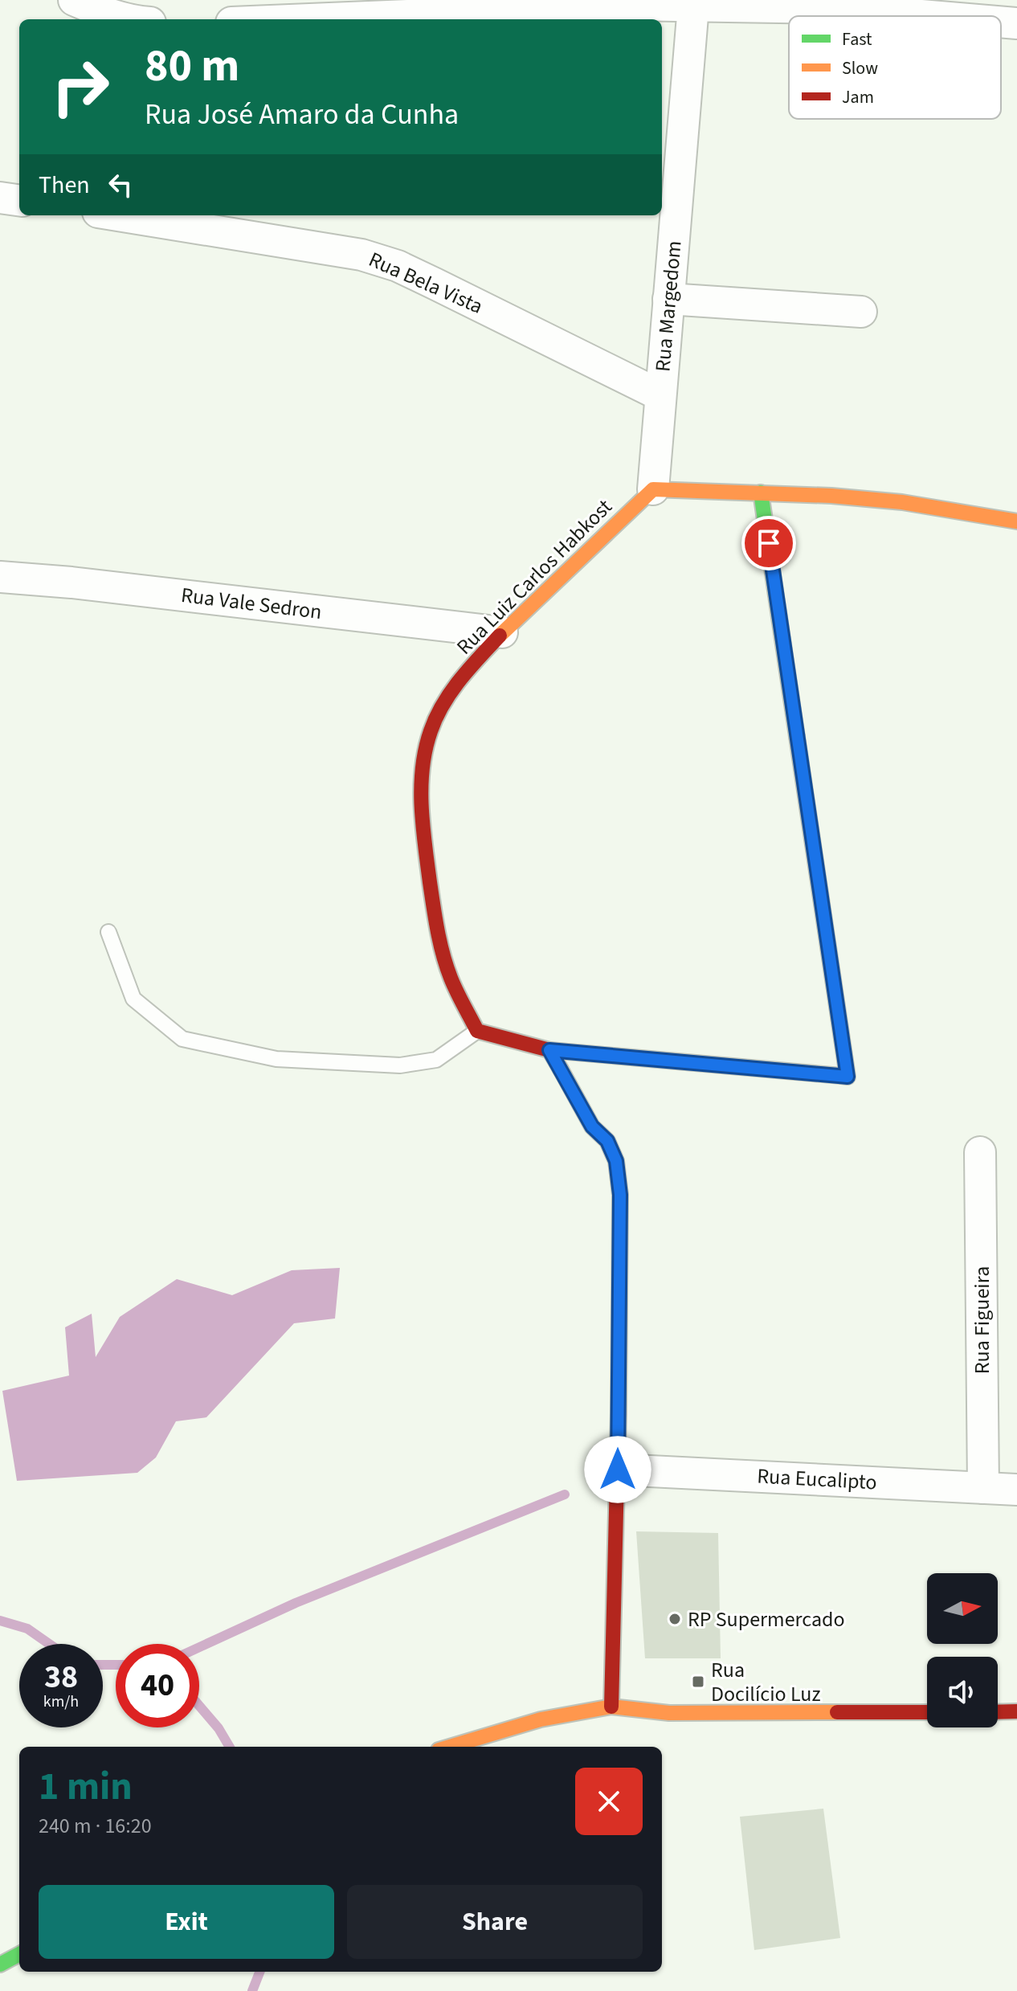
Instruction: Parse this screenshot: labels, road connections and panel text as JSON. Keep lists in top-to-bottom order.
{
  "streets": {
    "street": [
      "Rua Bela Vista",
      "Rua Margedom",
      "Rua Luiz Carlos Habkost",
      "Rua Vale Sedron",
      "Rua Figueira",
      "Rua Eucalipto"
    ]
  },
  "crossings": [
    ["Rua Bela Vista", "Rua Margedom"],
    ["Rua Margedom", "Rua Luiz Carlos Habkost"],
    ["Rua Luiz Carlos Habkost", "Rua Vale Sedron"],
    ["Rua Figueira", "Rua Eucalipto"]
  ],
  "places": {
    "other": ["RP Supermercado"],
    "transit": ["Rua Docilício Luz"]
  },
  "legend": ["Fast", "Slow", "Jam"],
  "north": "right",
  "page": {
    "turn": ["80 m", "Rua José Amaro da Cunha"],
    "then": "Then",
    "speed": "38 km/h",
    "limit": "40",
    "heading": ["1 min", "240 m · 16:20"],
    "buttons": ["Exit", "Share"]
  }
}
